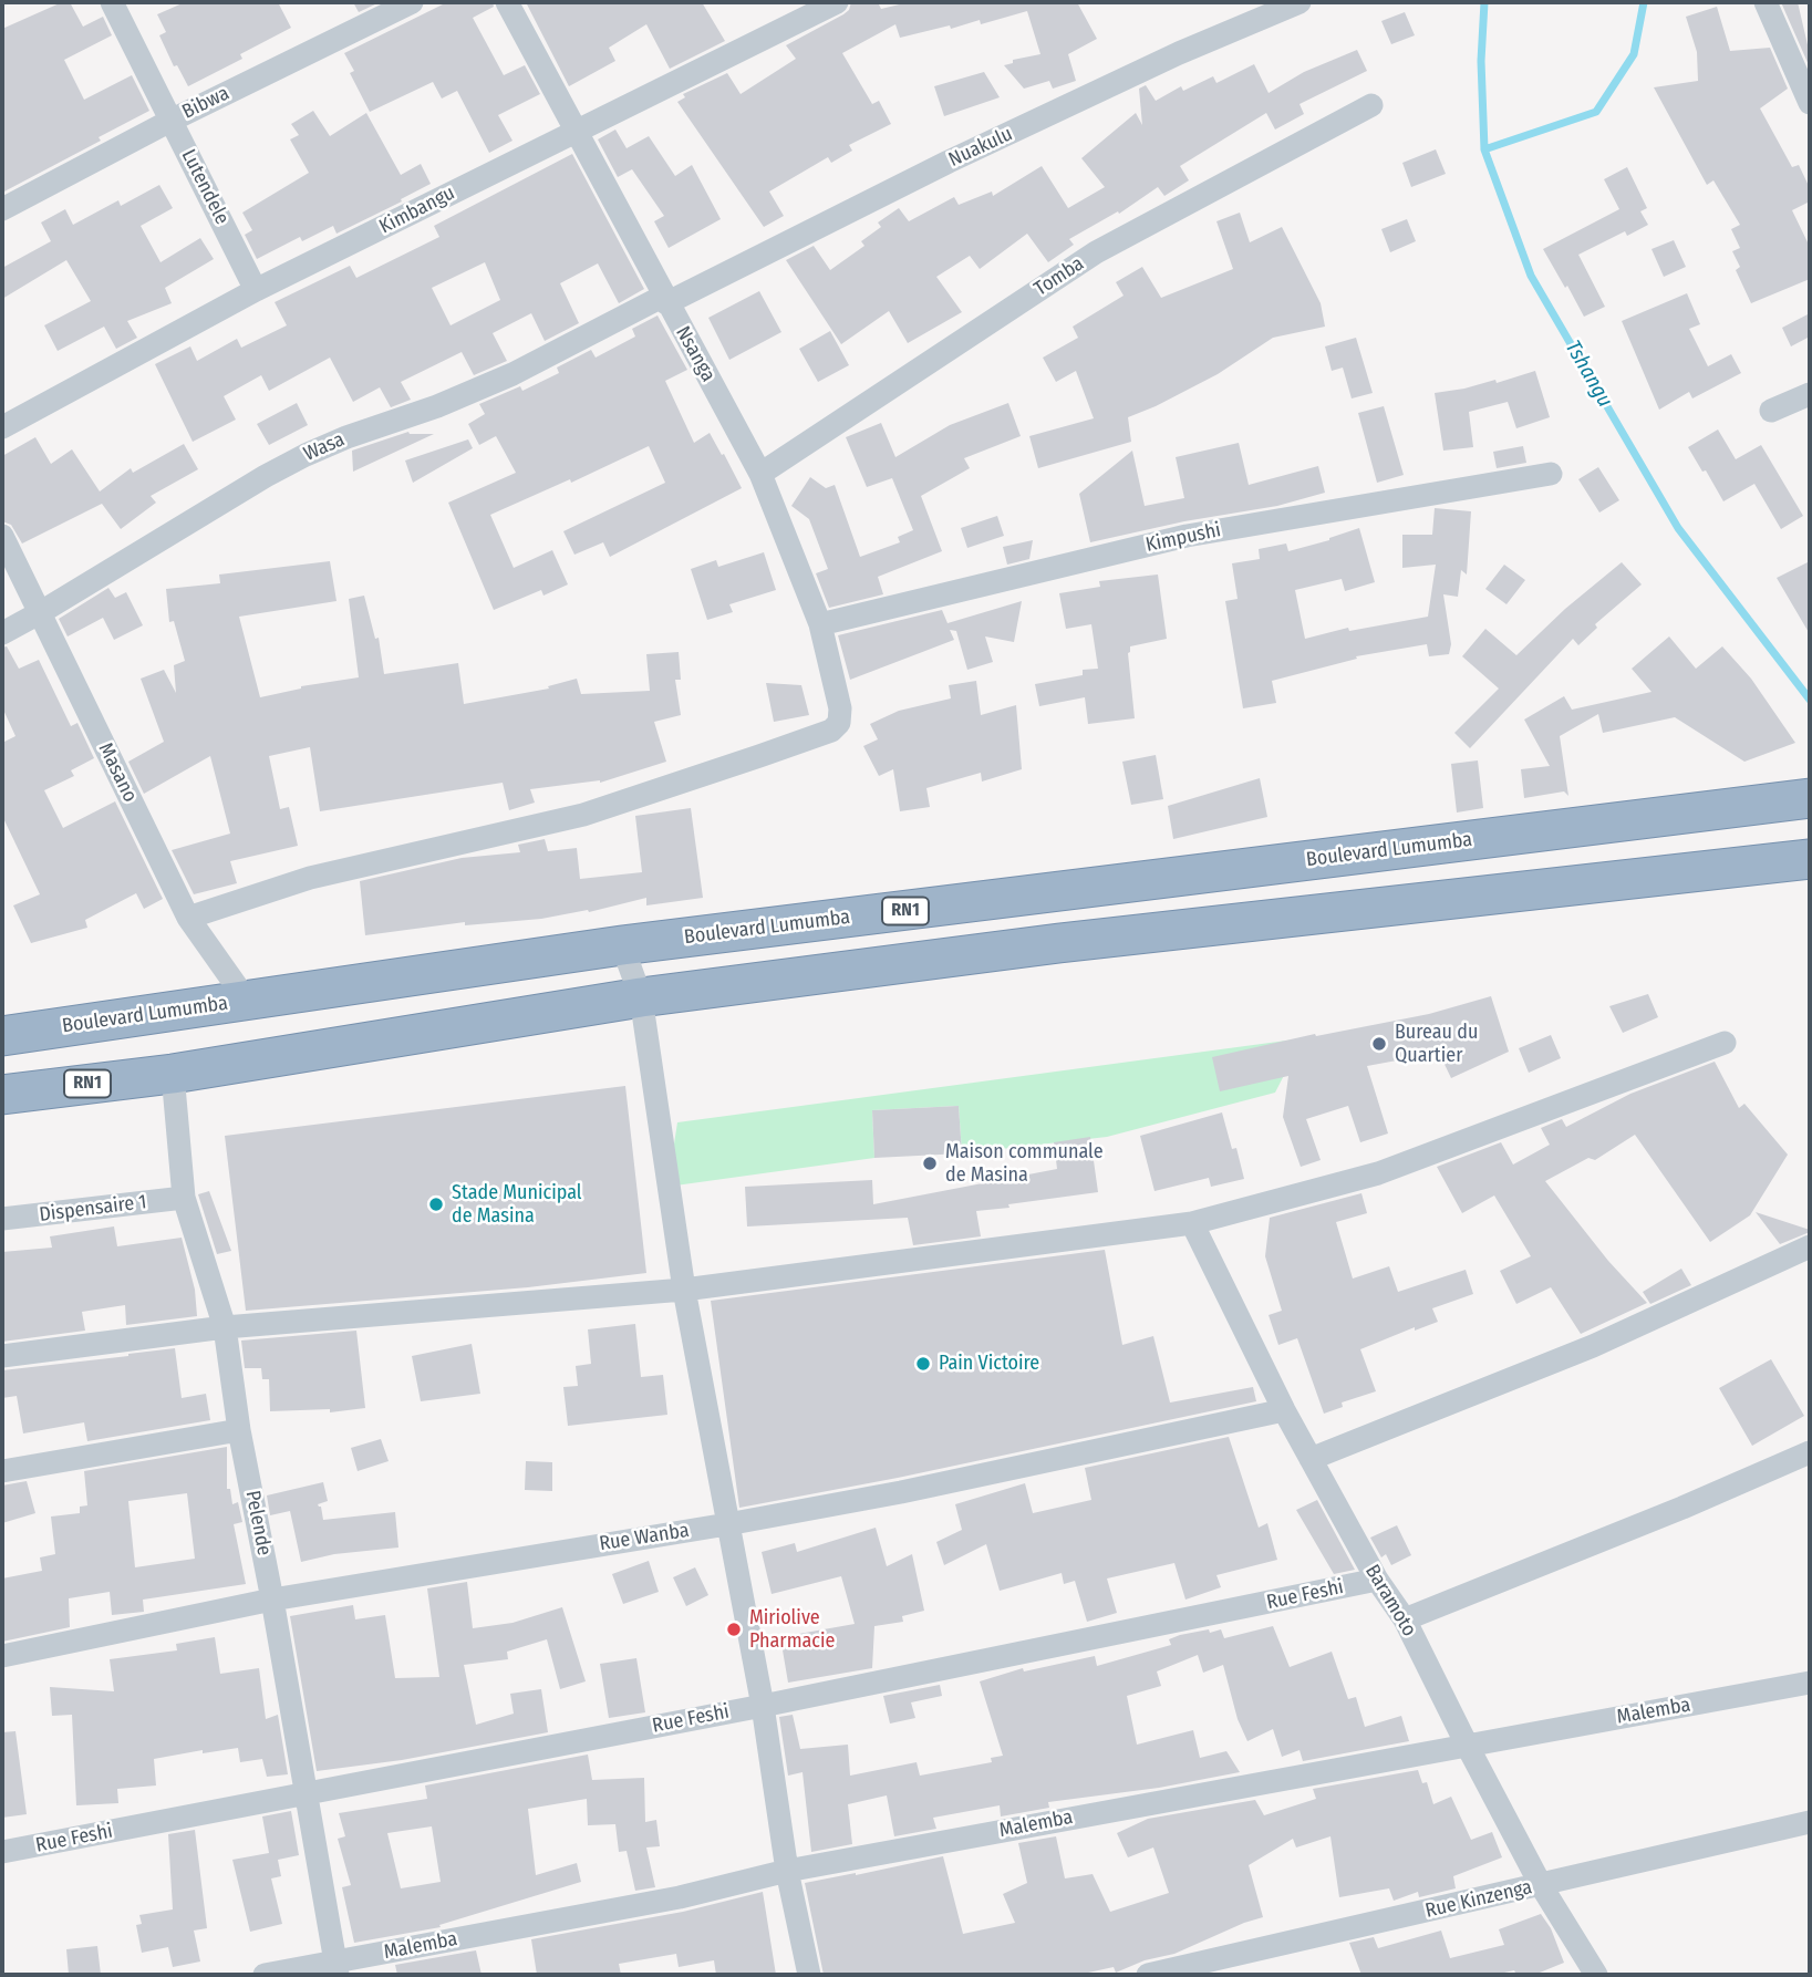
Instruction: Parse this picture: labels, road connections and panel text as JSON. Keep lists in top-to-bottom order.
{
  "streets": {
    "highway": ["Boulevard Lumumba", "RN1"],
    "street": [
      "Bibwa",
      "Nuakulu",
      "Lutendele",
      "Kimbangu",
      "Tomba",
      "Nsanga",
      "Wasa",
      "Kimpushi",
      "Masano",
      "Dispensaire 1",
      "Pelende",
      "Rue Wanba",
      "Rue Feshi",
      "Baramoto",
      "Malemba",
      "Rue Kinzenga"
    ]
  },
  "crossings": [
    ["Bibwa", "Lutendele"],
    ["Nuakulu", "Nsanga"],
    ["Nuakulu", "Wasa"],
    ["Lutendele", "Kimbangu"],
    ["Kimbangu", "Nsanga"],
    ["Tomba", "Nsanga"],
    ["Nsanga", "Wasa"],
    ["Nsanga", "Kimpushi"],
    ["Nsanga", "Masano"],
    ["Wasa", "Masano"],
    ["Masano", "Boulevard Lumumba"],
    ["RN1", "Pelende"],
    ["Dispensaire 1", "Pelende"],
    ["Pelende", "Rue Wanba"],
    ["Pelende", "Rue Feshi"],
    ["Pelende", "Malemba"],
    ["Rue Wanba", "Baramoto"],
    ["Rue Feshi", "Baramoto"],
    ["Baramoto", "Malemba"],
    ["Baramoto", "Rue Kinzenga"]
  ],
  "water": ["Tshangu"],
  "places": [
    "Bureau du Quartier",
    "Maison communale de Masina",
    "Stade Municipal de Masina",
    "Pain Victoire",
    "Miriolive Pharmacie"
  ]
}
